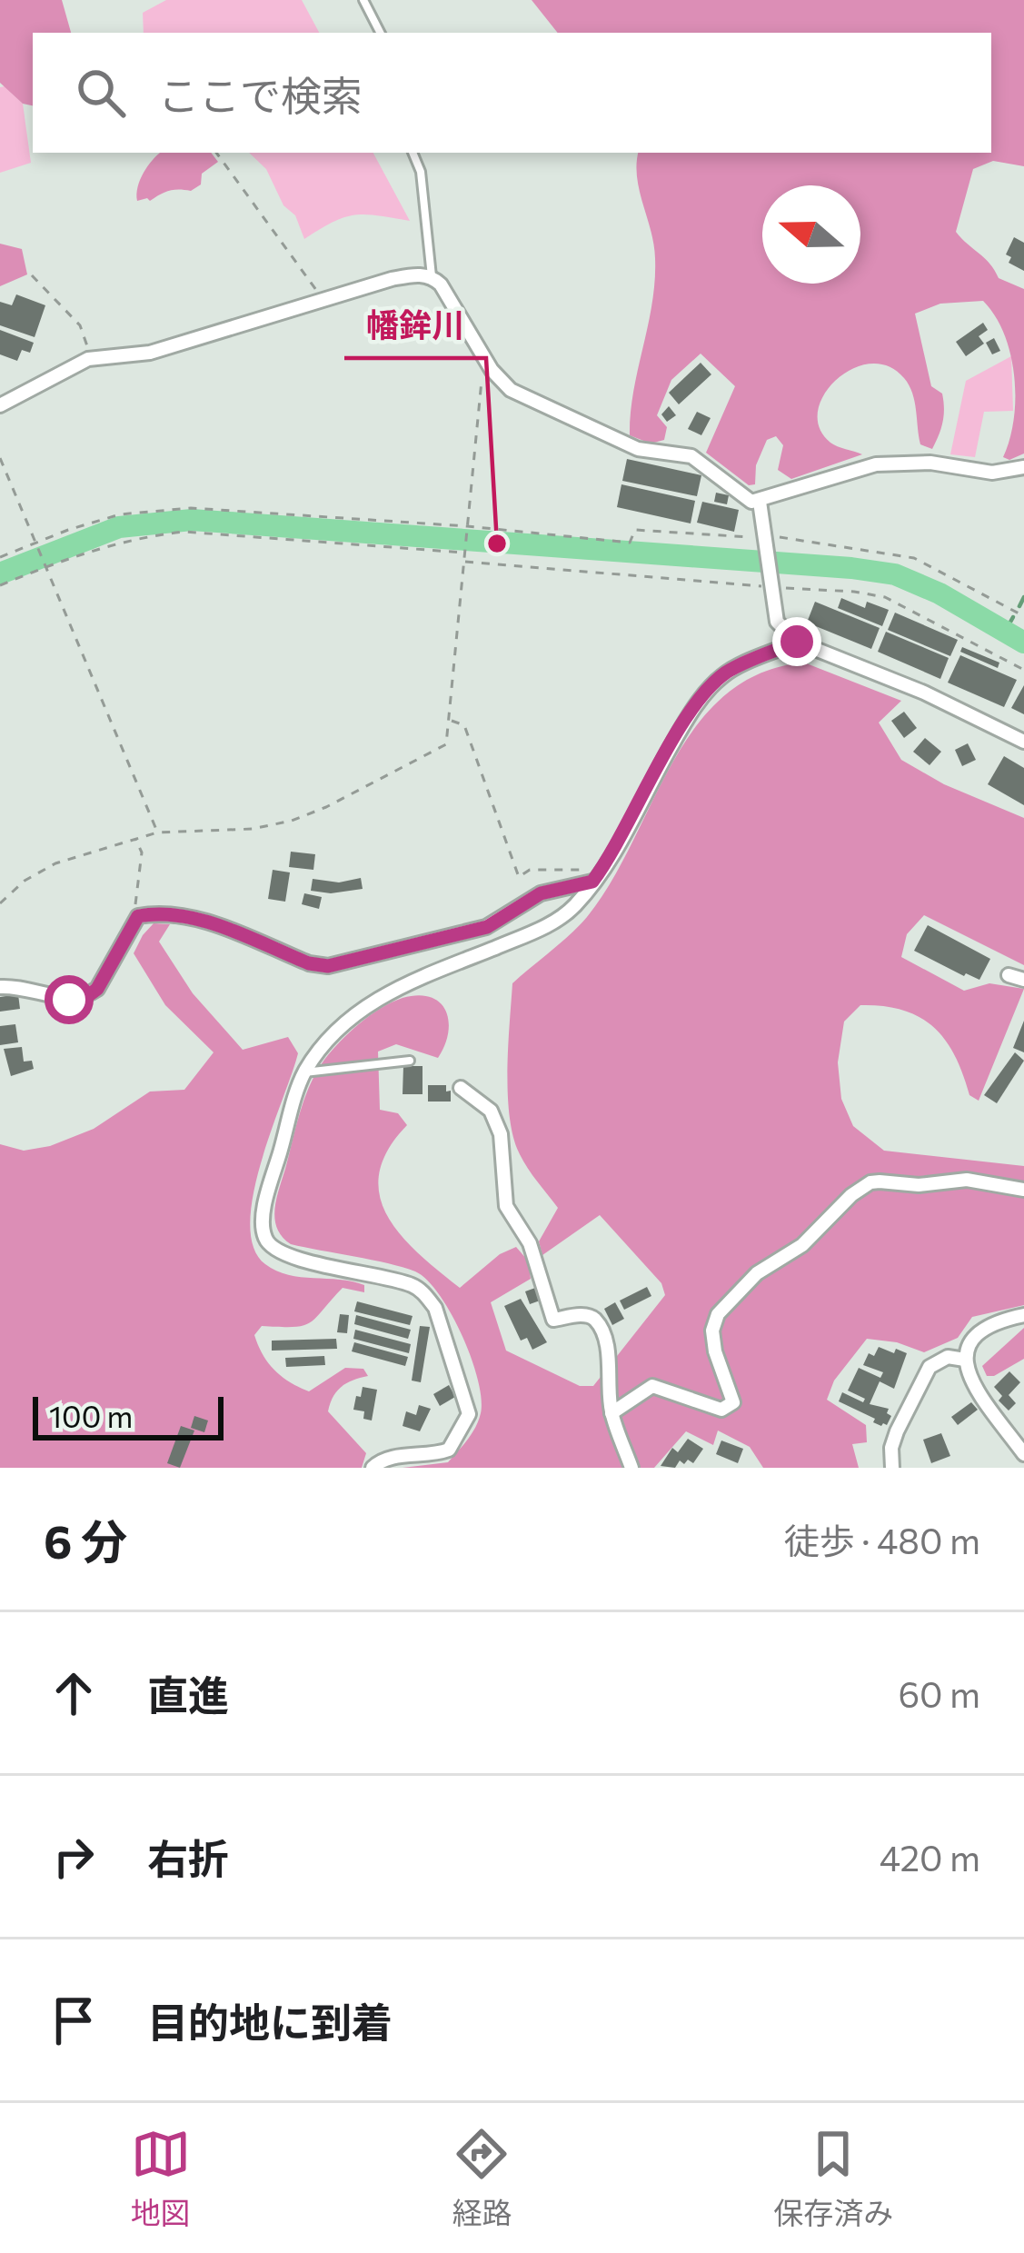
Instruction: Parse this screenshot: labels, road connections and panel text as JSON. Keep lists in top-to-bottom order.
{
  "places": ["幡鉾川"],
  "scale_bar": "100 m",
  "north": "left",
  "page": {
    "search": "ここで検索",
    "scale": "100 m",
    "heading": ["6 分", "徒歩 · 480 m"],
    "list": [
      ["直進", "60 m"],
      ["右折", "420 m"],
      "目的地に到着"
    ],
    "nav": ["地図", "経路", "保存済み"]
  }
}
